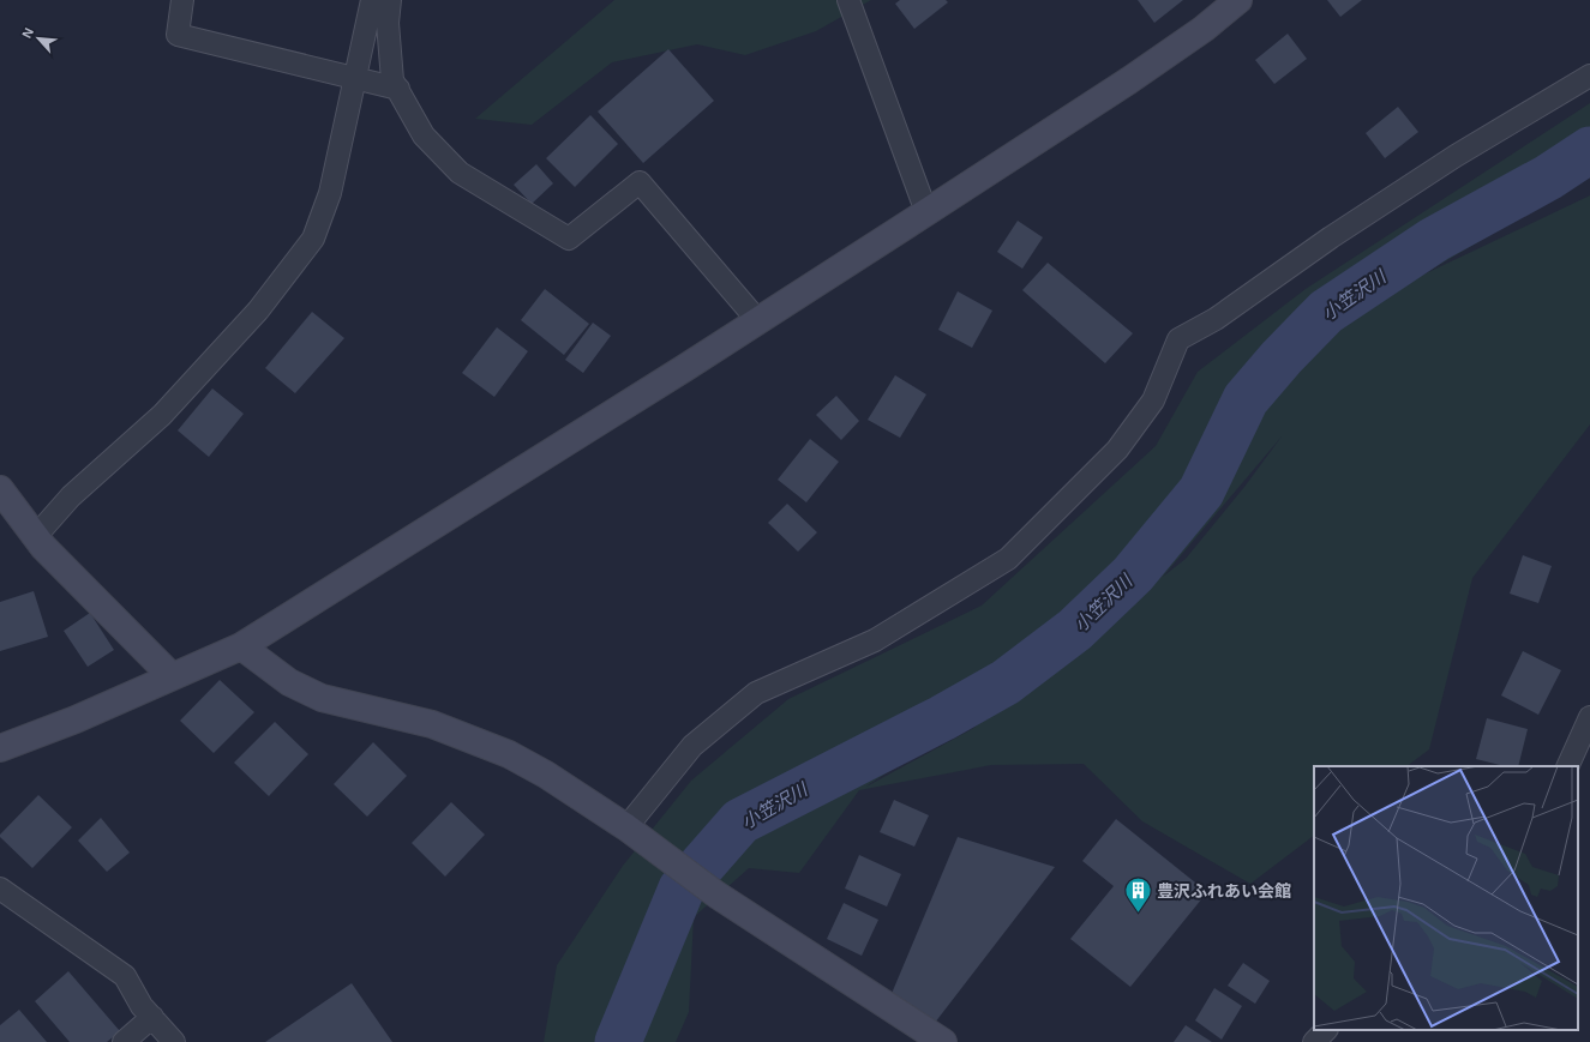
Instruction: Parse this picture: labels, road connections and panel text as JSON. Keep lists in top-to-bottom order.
{
  "water": ["小笠沢川"],
  "places": {
    "building": ["豊沢ふれあい会館"]
  },
  "north": "top left"
}
